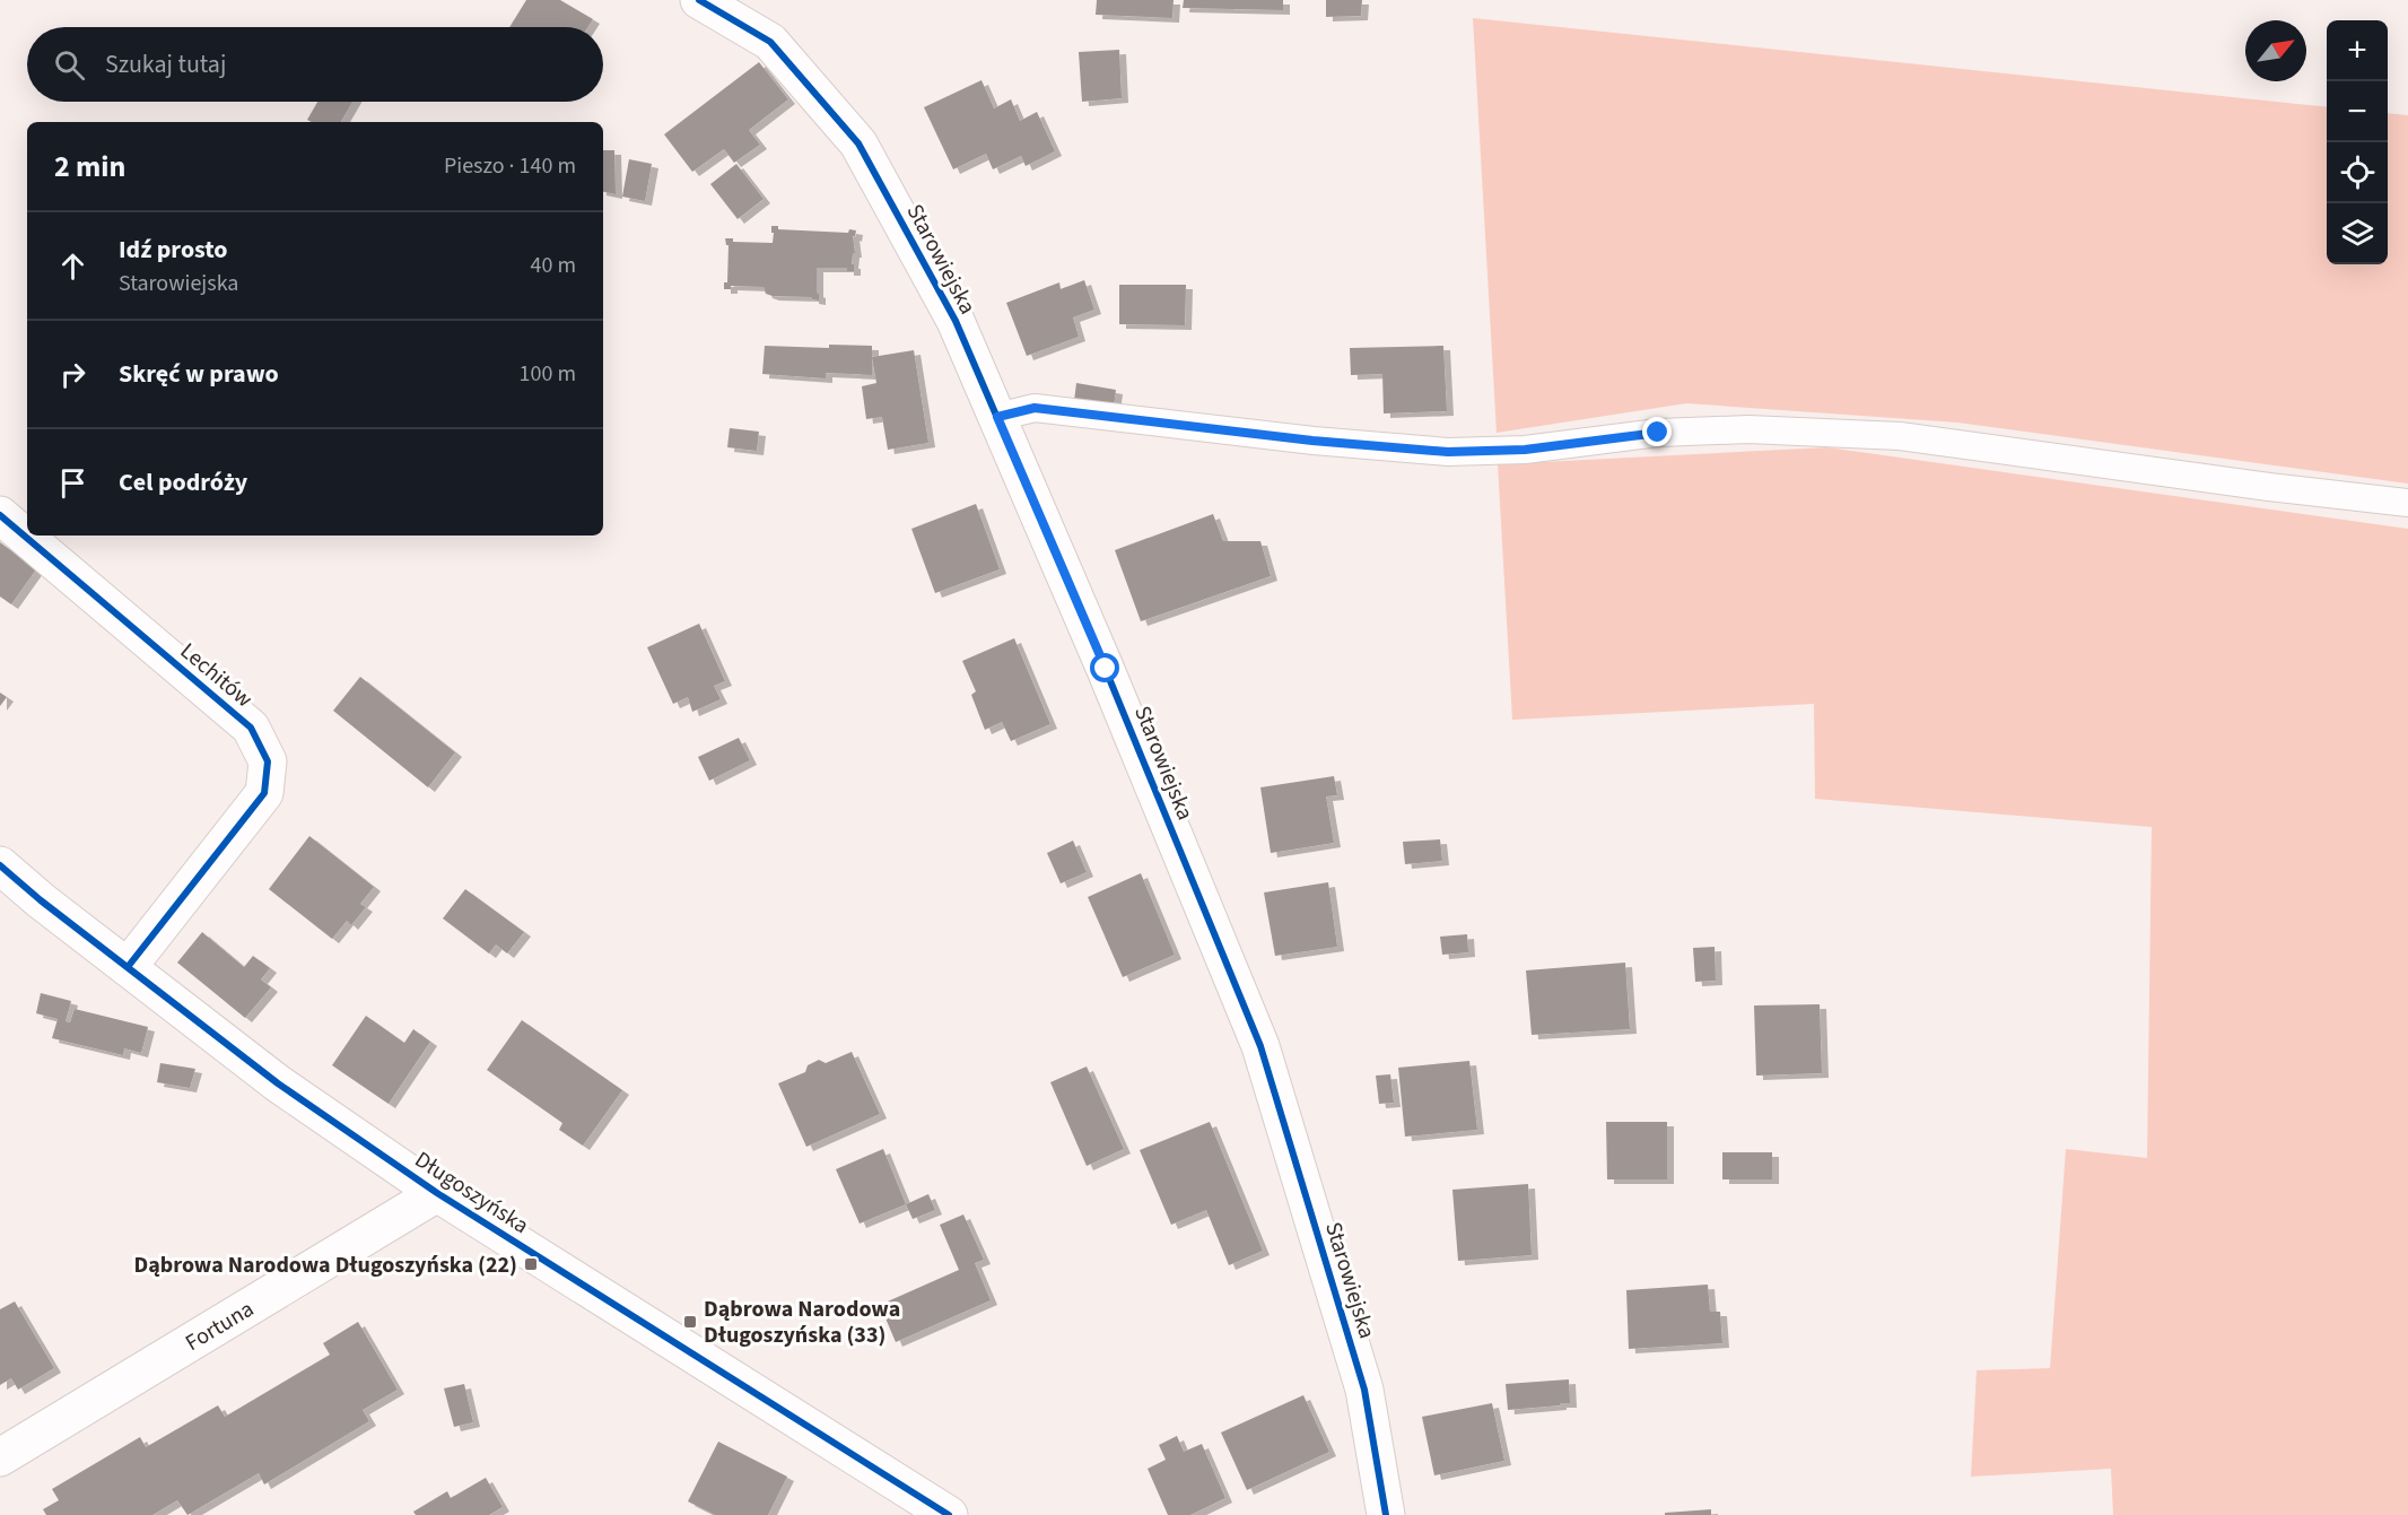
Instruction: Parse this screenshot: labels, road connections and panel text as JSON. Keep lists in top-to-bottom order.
{
  "streets": {
    "street": [
      "Starowiejska",
      "Lechitów",
      "Długoszyńska",
      "Fortuna"
    ]
  },
  "crossings": [
    ["Lechitów", "Długoszyńska"],
    ["Długoszyńska", "Fortuna"]
  ],
  "places": {
    "transit": ["Dąbrowa Narodowa Długoszyńska (22)", "Dąbrowa Narodowa Długoszyńska (33)"]
  },
  "north": "top right",
  "page": {
    "map_buttons": ["+", "−"],
    "search": "Szukaj tutaj",
    "heading": ["2 min", "Pieszo · 140 m"],
    "list": [
      ["Idź prosto", "Starowiejska", "40 m"],
      ["Skręć w prawo", "100 m"],
      "Cel podróży"
    ]
  }
}
